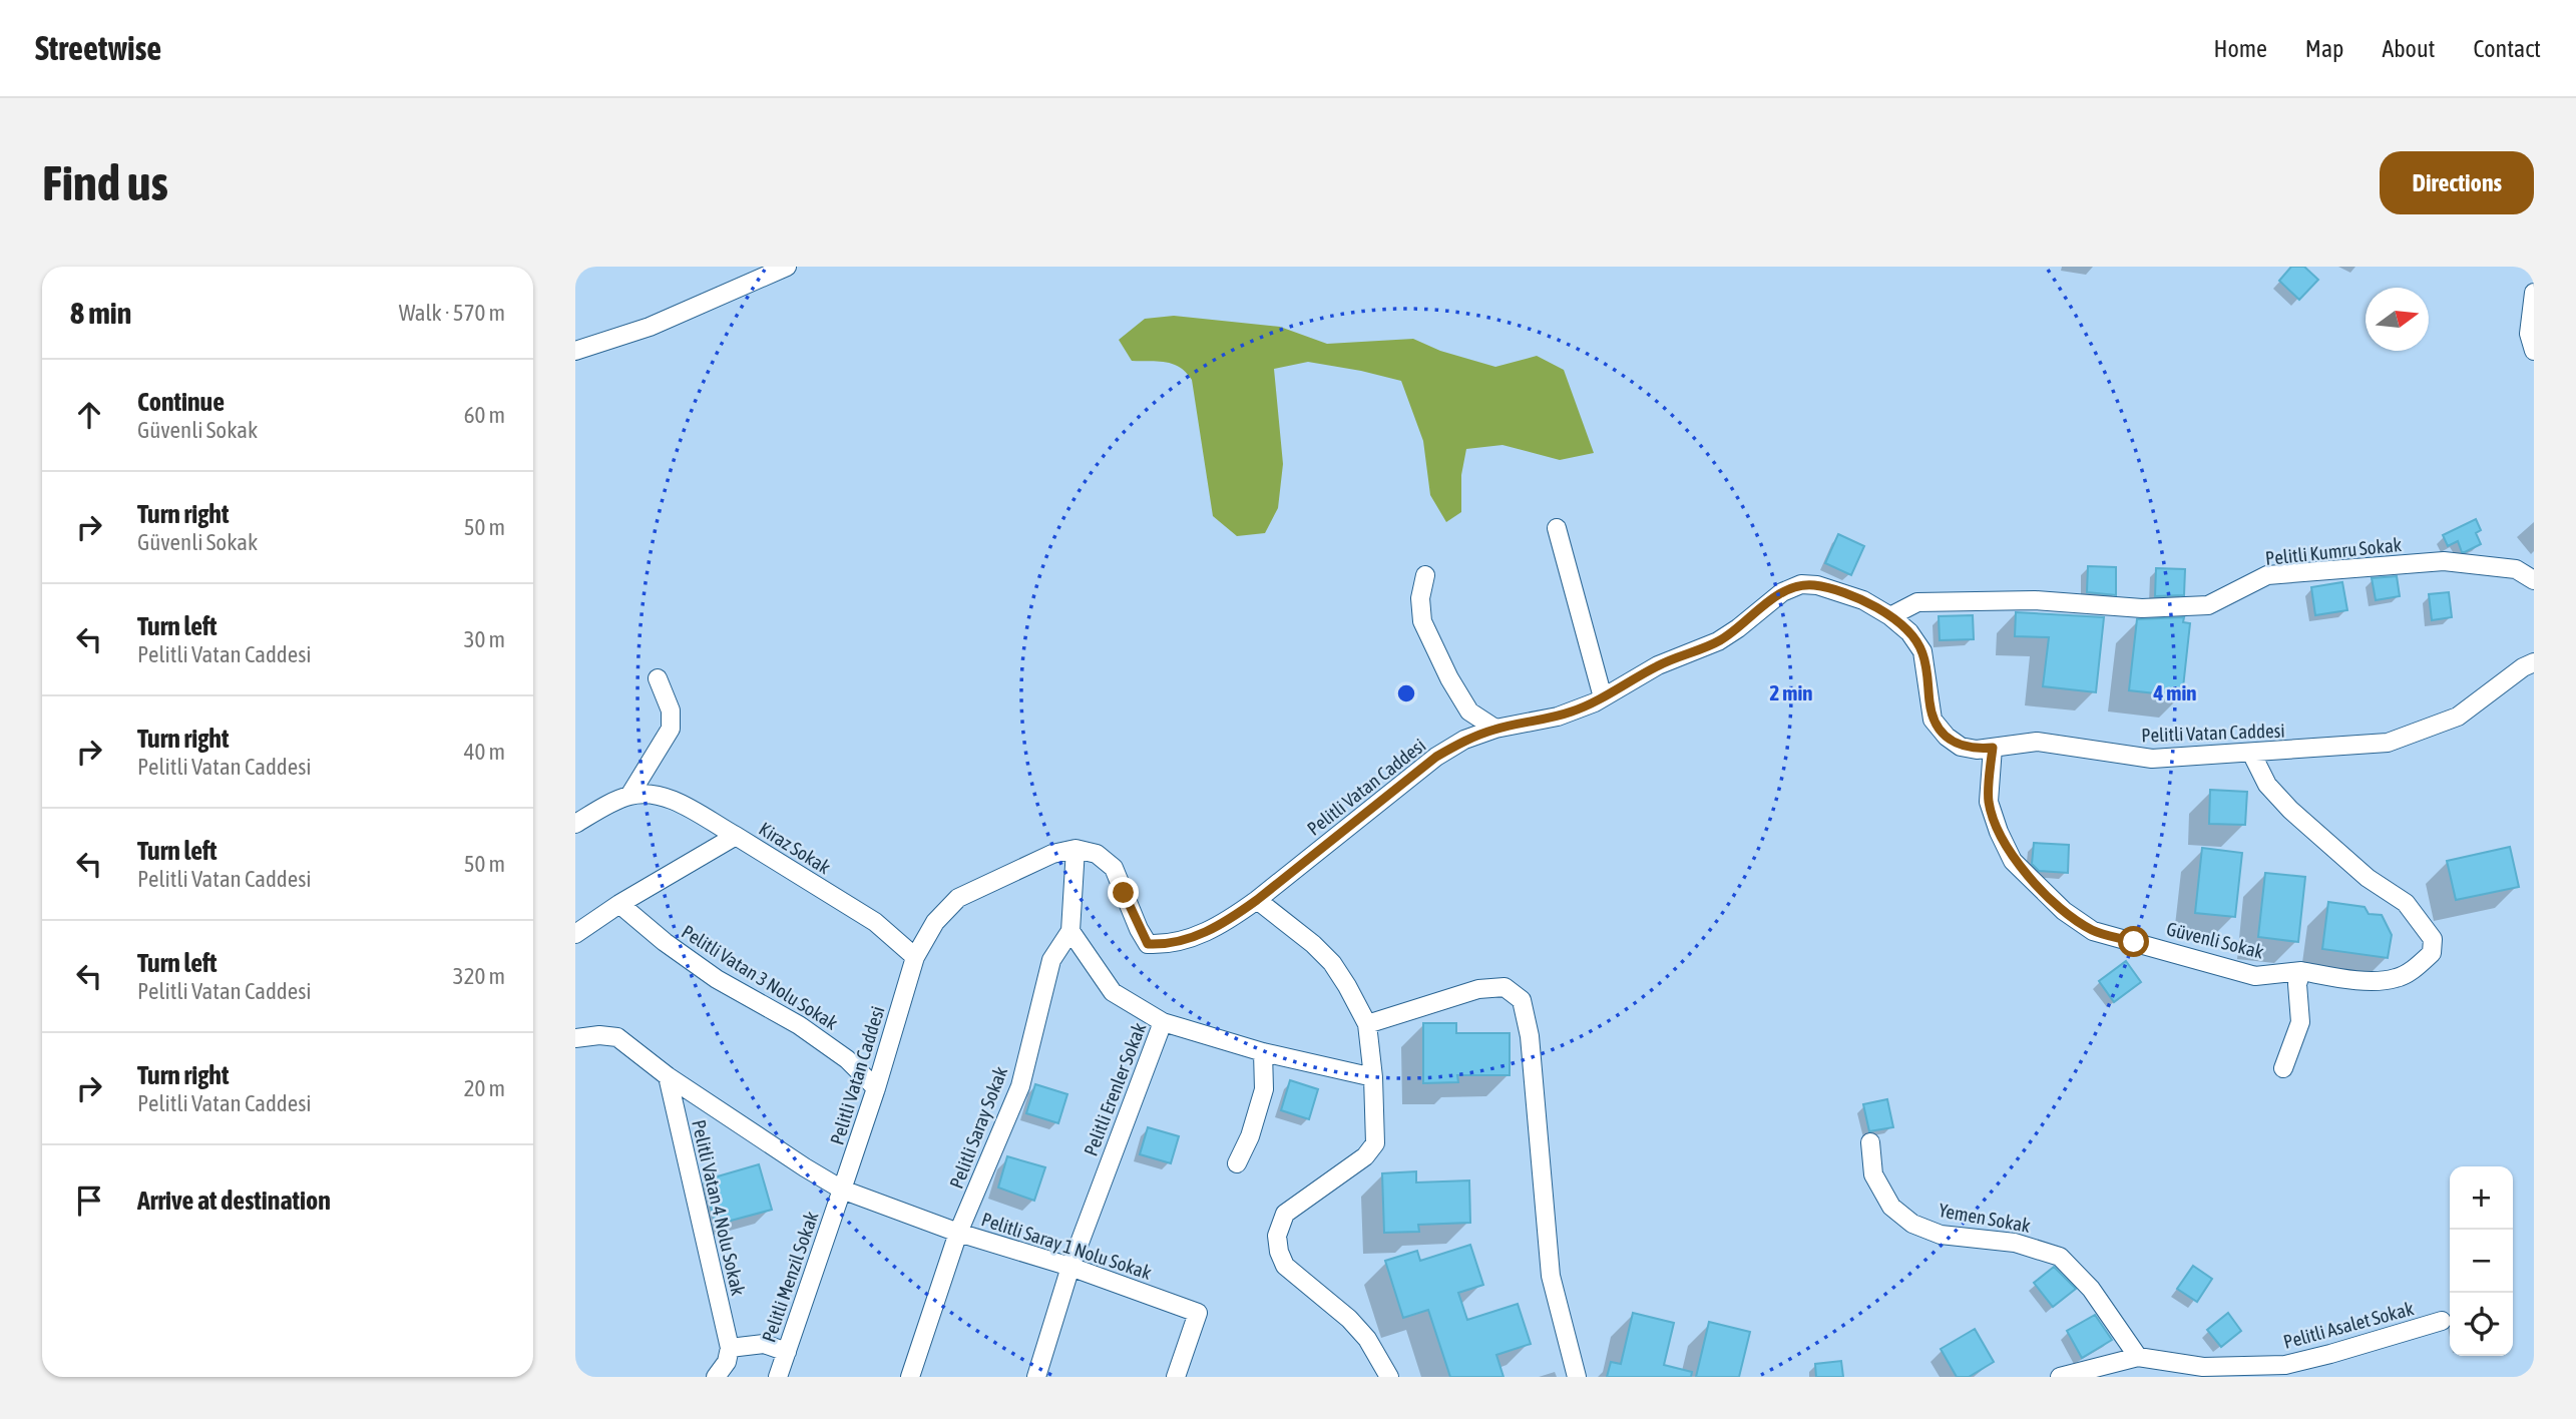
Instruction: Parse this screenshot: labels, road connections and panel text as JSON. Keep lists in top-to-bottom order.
{
  "streets": {
    "street": [
      "Pelitli Kumru Sokak",
      "Pelitli Vatan Caddesi",
      "Kiraz Sokak",
      "Güvenli Sokak",
      "Pelitli Vatan 3 Nolu Sokak",
      "Pelitli Erenler Sokak",
      "Pelitli Saray Sokak",
      "Pelitli Vatan 4 Nolu Sokak",
      "Yemen Sokak",
      "Pelitli Saray 1 Nolu Sokak",
      "Pelitli Menzil Sokak",
      "Pelitli Asalet Sokak"
    ]
  },
  "crossings": [
    ["Pelitli Kumru Sokak", "Pelitli Vatan Caddesi"],
    ["Pelitli Vatan Caddesi", "Kiraz Sokak"],
    ["Pelitli Vatan Caddesi", "Güvenli Sokak"],
    ["Pelitli Vatan Caddesi", "Pelitli Vatan 3 Nolu Sokak"],
    ["Pelitli Vatan Caddesi", "Pelitli Saray Sokak"],
    ["Pelitli Vatan Caddesi", "Pelitli Saray 1 Nolu Sokak"],
    ["Pelitli Vatan Caddesi", "Pelitli Menzil Sokak"],
    ["Kiraz Sokak", "Pelitli Vatan 3 Nolu Sokak"],
    ["Pelitli Erenler Sokak", "Pelitli Saray 1 Nolu Sokak"],
    ["Pelitli Saray Sokak", "Pelitli Saray 1 Nolu Sokak"],
    ["Yemen Sokak", "Pelitli Asalet Sokak"],
    ["Pelitli Saray 1 Nolu Sokak", "Pelitli Menzil Sokak"]
  ],
  "north": "right",
  "page": {
    "header": "Streetwise",
    "nav": [
      "Home",
      "Map",
      "About",
      "Contact"
    ],
    "buttons": "Directions",
    "title": "Find us",
    "heading": ["8 min", "Walk · 570 m"],
    "list": [
      ["Continue", "Güvenli Sokak", "60 m"],
      ["Turn right", "Güvenli Sokak", "50 m"],
      ["Turn left", "Pelitli Vatan Caddesi", "30 m"],
      ["Turn right", "Pelitli Vatan Caddesi", "40 m"],
      ["Turn left", "Pelitli Vatan Caddesi", "50 m"],
      ["Turn left", "Pelitli Vatan Caddesi", "320 m"],
      ["Turn right", "Pelitli Vatan Caddesi", "20 m"],
      "Arrive at destination"
    ],
    "map_buttons": ["+", "−"]
  },
  "rings": ["2 min", "4 min"]
}
